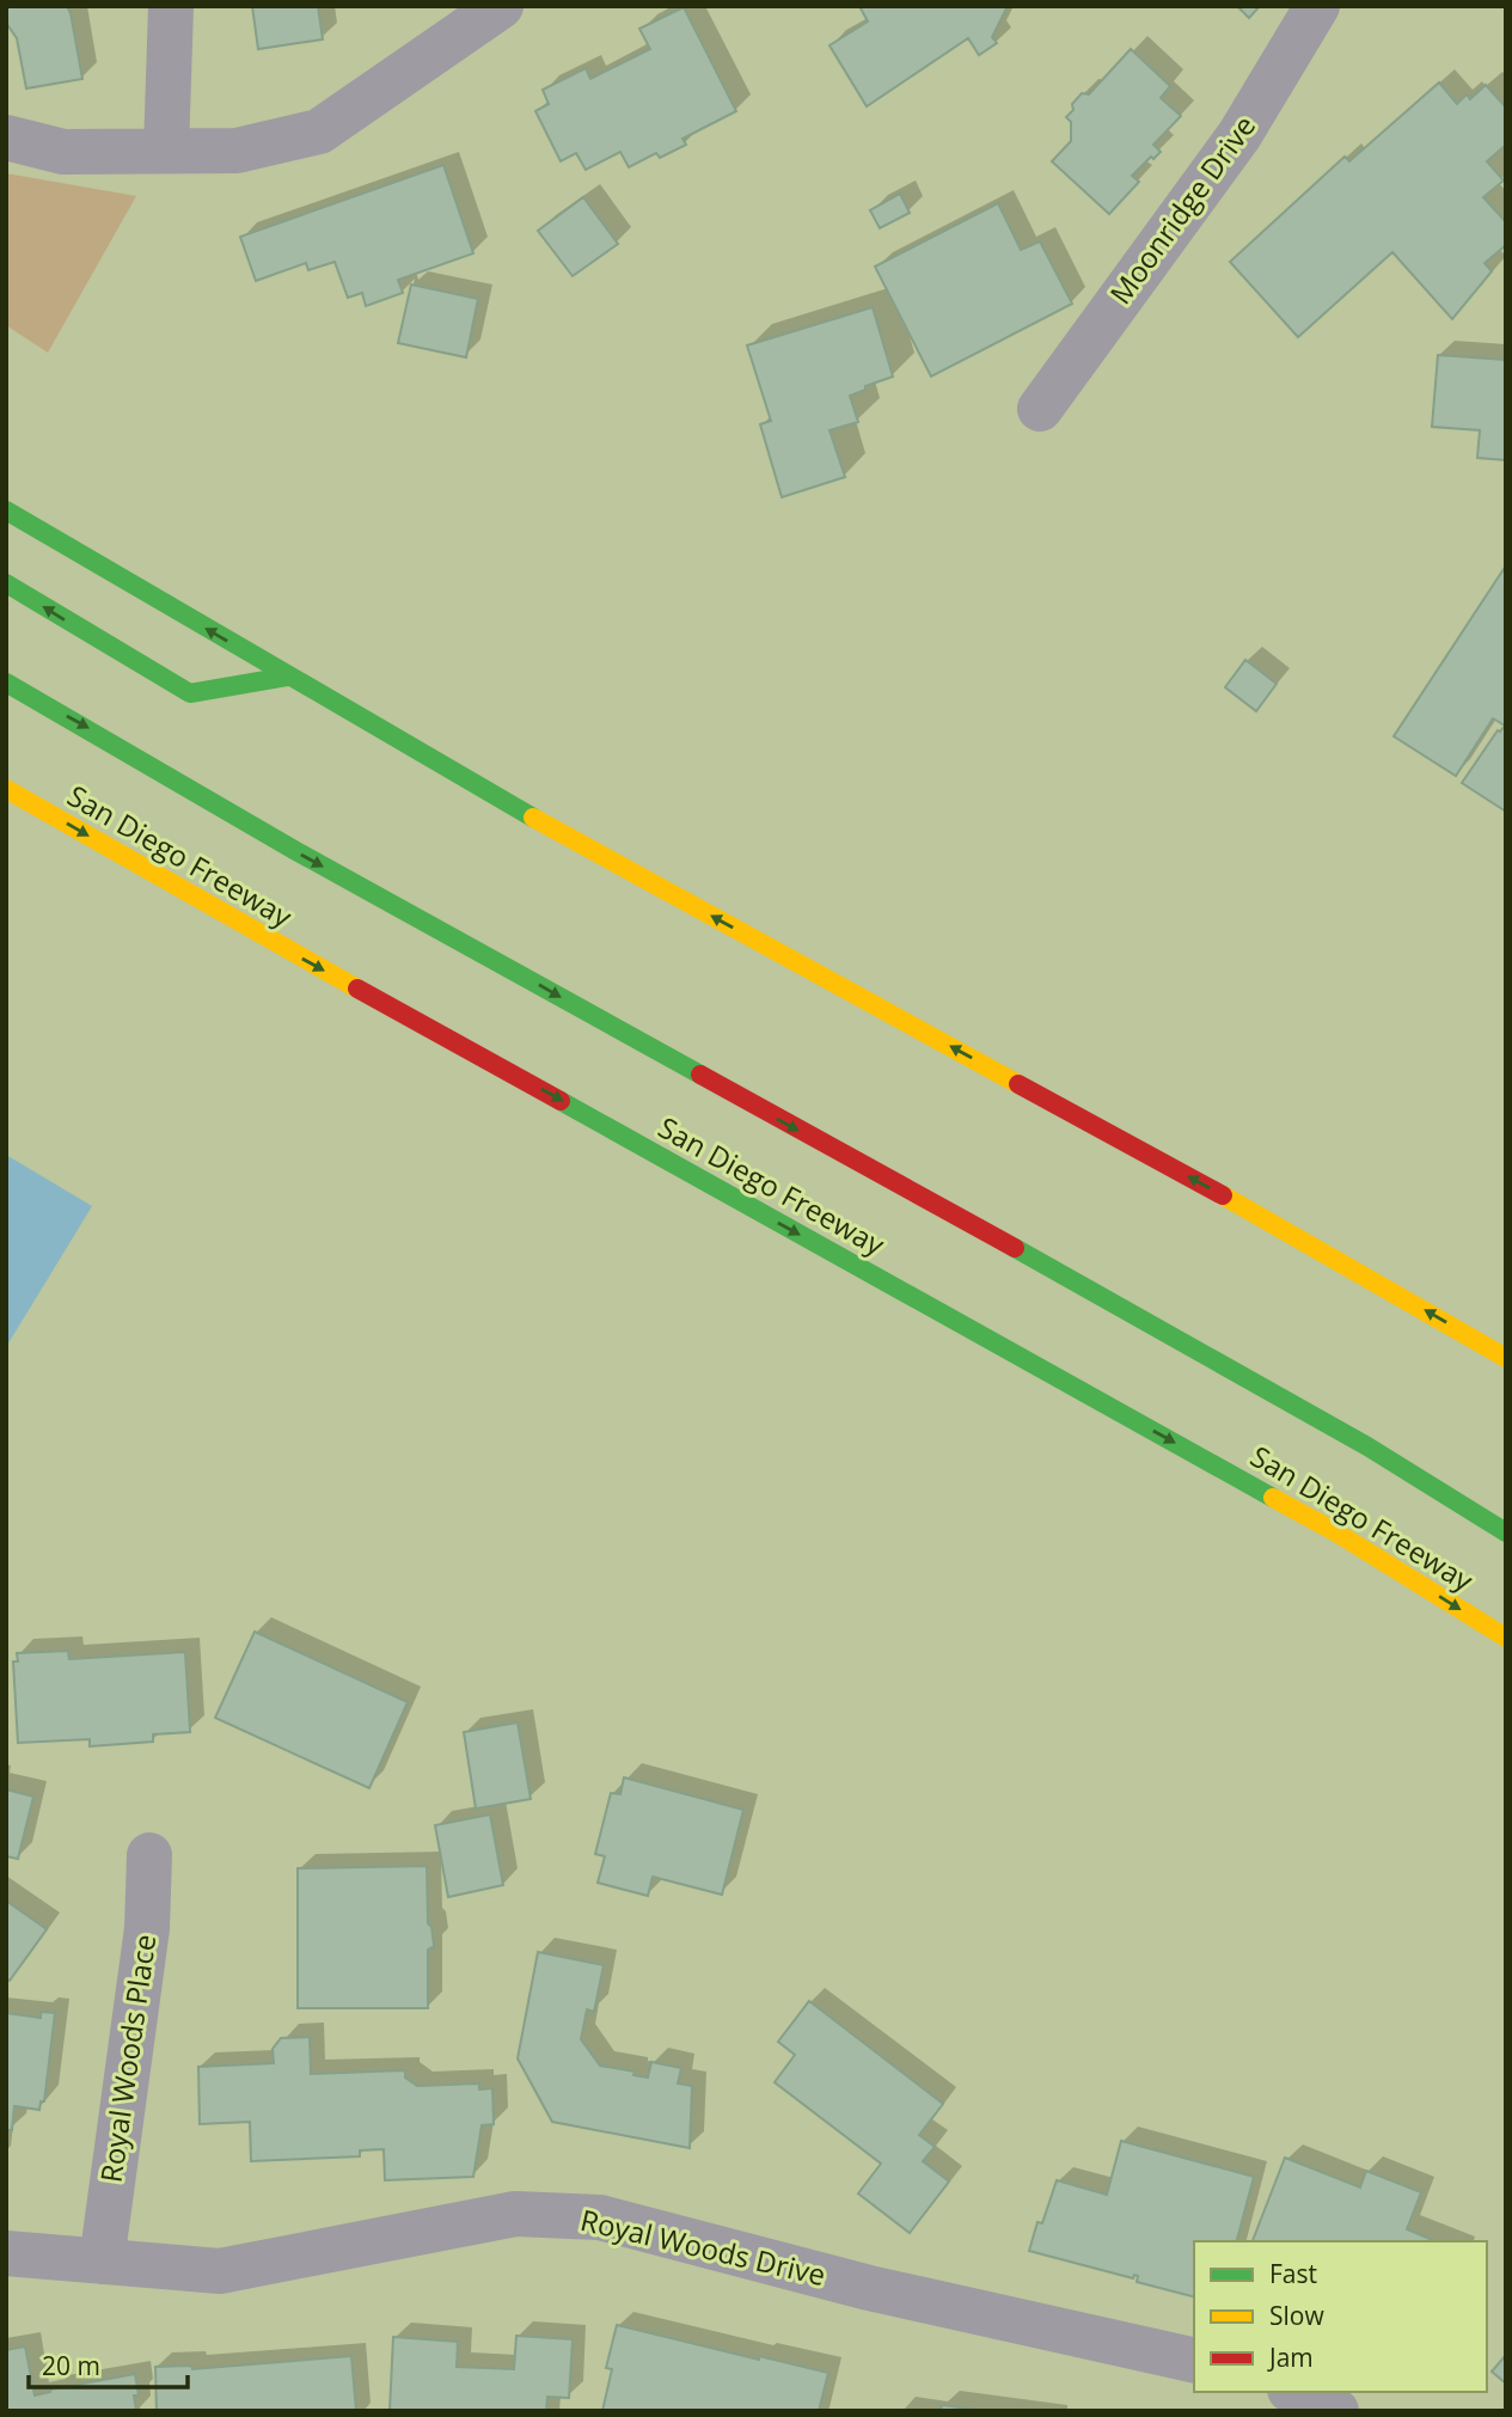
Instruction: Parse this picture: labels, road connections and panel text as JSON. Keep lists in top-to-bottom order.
{
  "streets": {
    "highway": ["San Diego Freeway"],
    "street": ["Moonridge Drive", "Royal Woods Place", "Royal Woods Drive"]
  },
  "crossings": [
    ["Royal Woods Place", "Royal Woods Drive"]
  ],
  "legend": ["Fast", "Slow", "Jam"],
  "scale_bar": "20 m"
}
